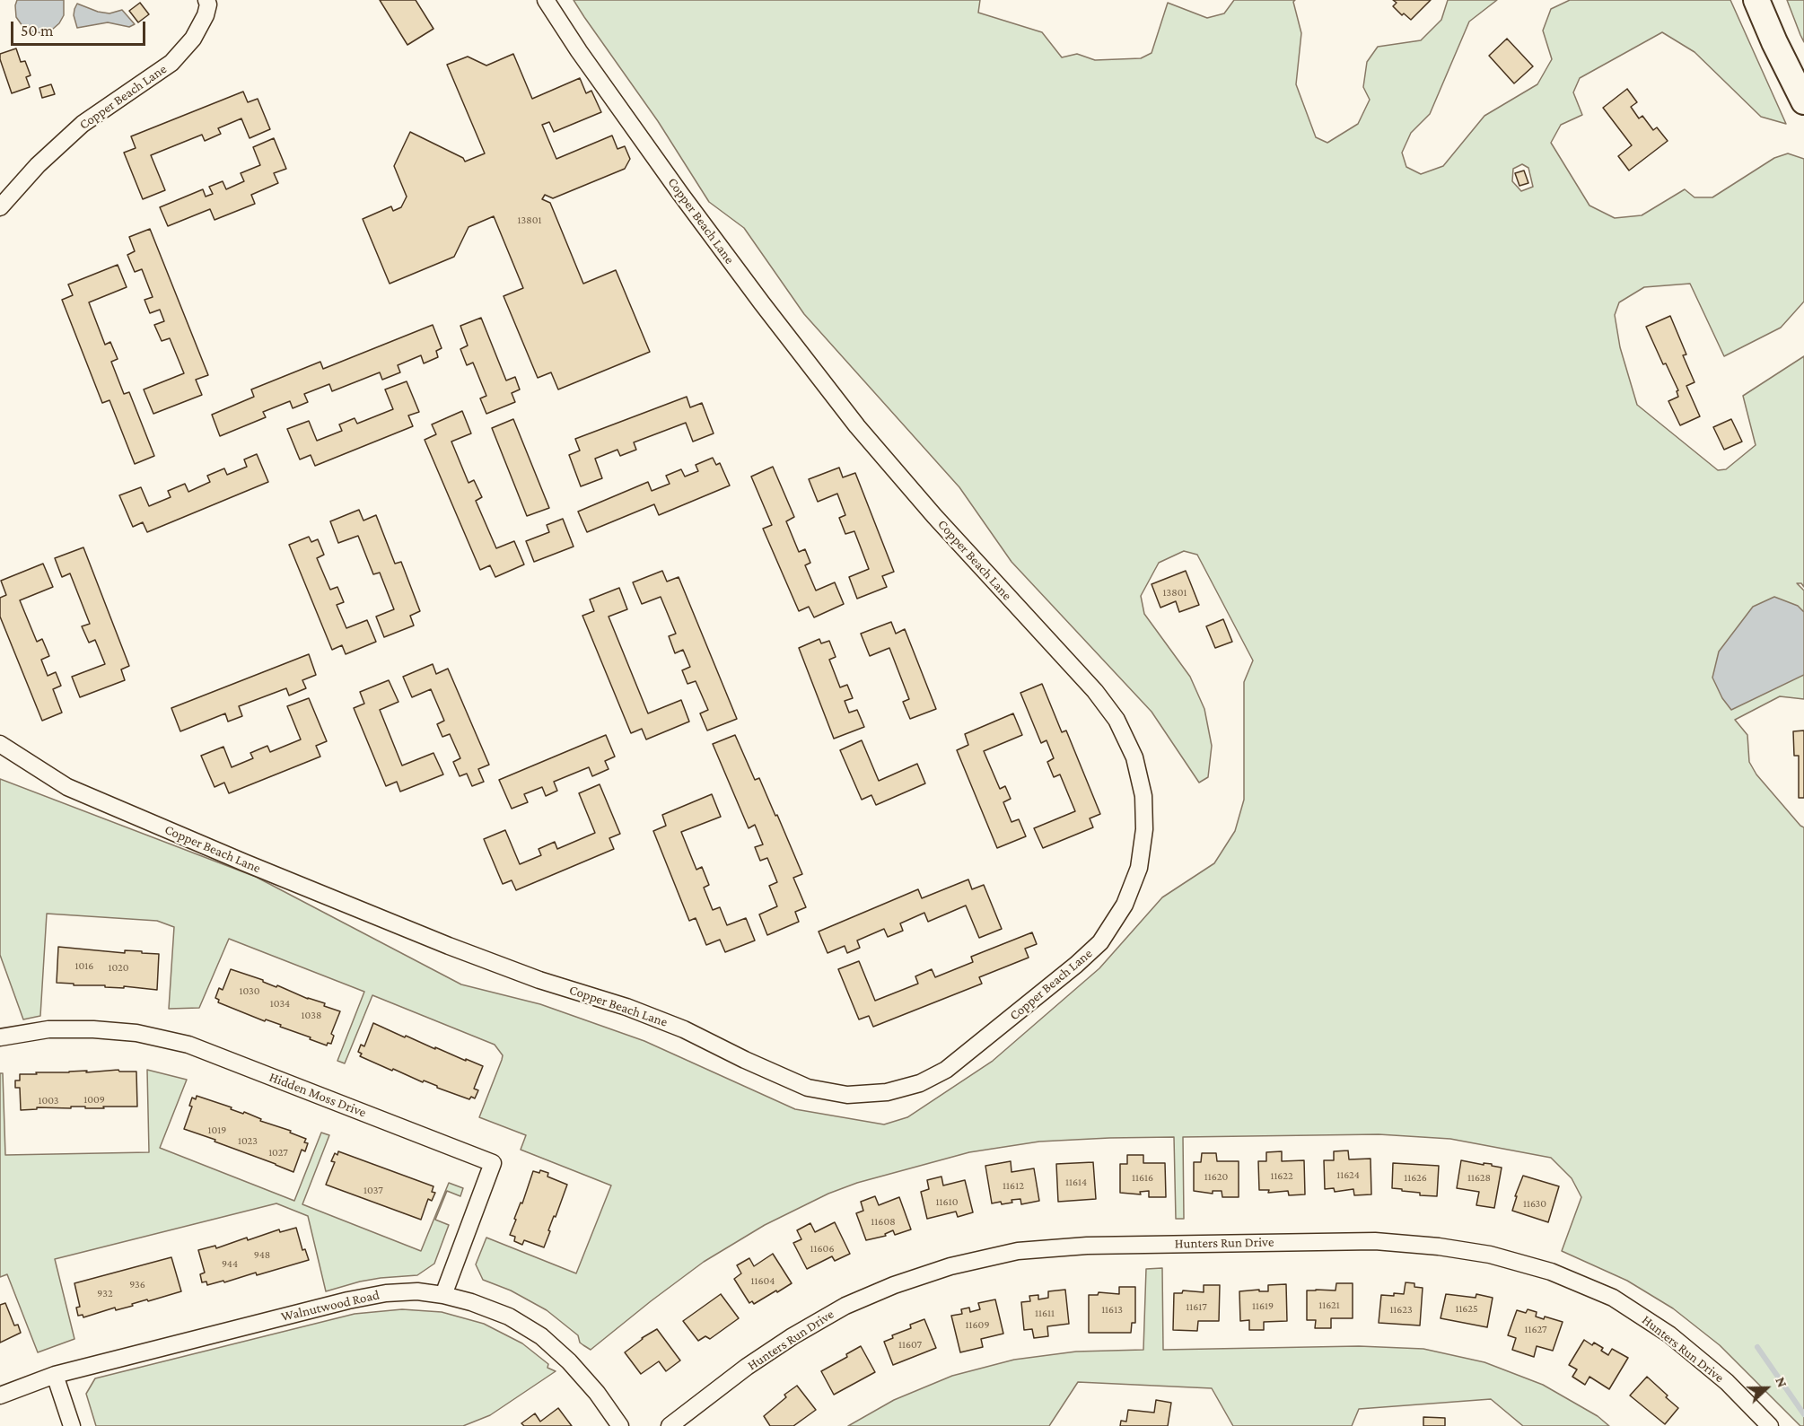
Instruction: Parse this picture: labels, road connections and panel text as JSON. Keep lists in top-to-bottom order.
{
  "streets": {
    "street": [
      "Copper Beach Lane",
      "Hidden Moss Drive",
      "Hunters Run Drive",
      "Walnutwood Road"
    ]
  },
  "crossings": [
    ["Hidden Moss Drive", "Walnutwood Road"]
  ],
  "house_numbers": [
    "13801",
    "13801",
    "1016",
    "1020",
    "1030",
    "1034",
    "1038",
    "1009",
    "1003",
    "1019",
    "1023",
    "1027",
    "11624",
    "11622",
    "11620",
    "11616",
    "11626",
    "11628",
    "11614",
    "11612",
    "1037",
    "11610",
    "11630",
    "11608",
    "11606",
    "948",
    "944",
    "11604",
    "936",
    "932",
    "11621",
    "11619",
    "11617",
    "11625",
    "11613",
    "11623",
    "11611",
    "11609",
    "11627",
    "11607"
  ],
  "scale_bar": "50 m",
  "north": "right"
}
